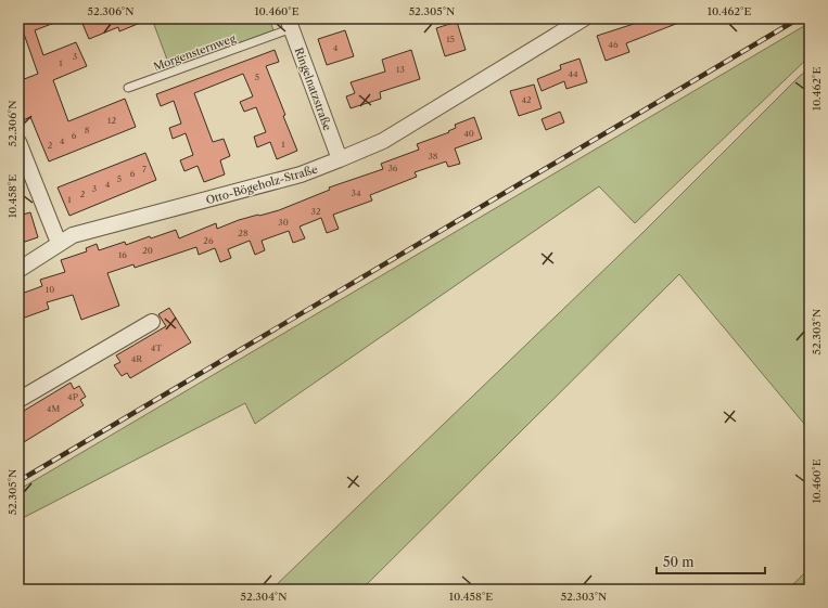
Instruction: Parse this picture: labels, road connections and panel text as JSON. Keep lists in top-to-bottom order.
{
  "streets": {
    "street": ["Ringelnatzstraße", "Otto-Bögeholz-Straße"],
    "lane": ["Morgensternweg"]
  },
  "crossings": [
    ["Morgensternweg", "Ringelnatzstraße"],
    ["Ringelnatzstraße", "Otto-Bögeholz-Straße"]
  ],
  "house_numbers": [
    "15",
    "46",
    "4",
    "3",
    "1",
    "13",
    "44",
    "5",
    "42",
    "12",
    "8",
    "40",
    "6",
    "4",
    "1",
    "2",
    "38",
    "36",
    "7",
    "6",
    "5",
    "4",
    "3",
    "34",
    "2",
    "1",
    "32",
    "30",
    "28",
    "26",
    "20",
    "16",
    "10",
    "4T",
    "4R",
    "4P",
    "4M"
  ],
  "scale_bar": "50 m",
  "coordinates": [
    "52.306°N",
    "10.460°E",
    "52.305°N",
    "10.462°E",
    "10.458°E",
    "52.303°N",
    "52.304°N"
  ]
}
